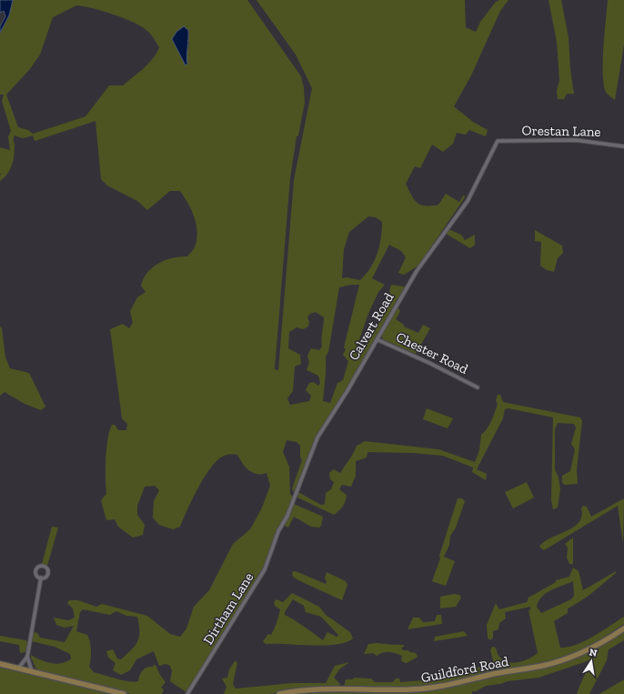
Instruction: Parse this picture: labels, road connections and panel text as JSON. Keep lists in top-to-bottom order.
{
  "streets": {
    "main road": ["Guildford Road"],
    "street": [
      "Orestan Lane",
      "Calvert Road",
      "Chester Road",
      "Dirtham Lane"
    ]
  },
  "crossings": [
    ["Orestan Lane", "Calvert Road"],
    ["Calvert Road", "Chester Road"],
    ["Calvert Road", "Dirtham Lane"]
  ],
  "north": "top"
}
